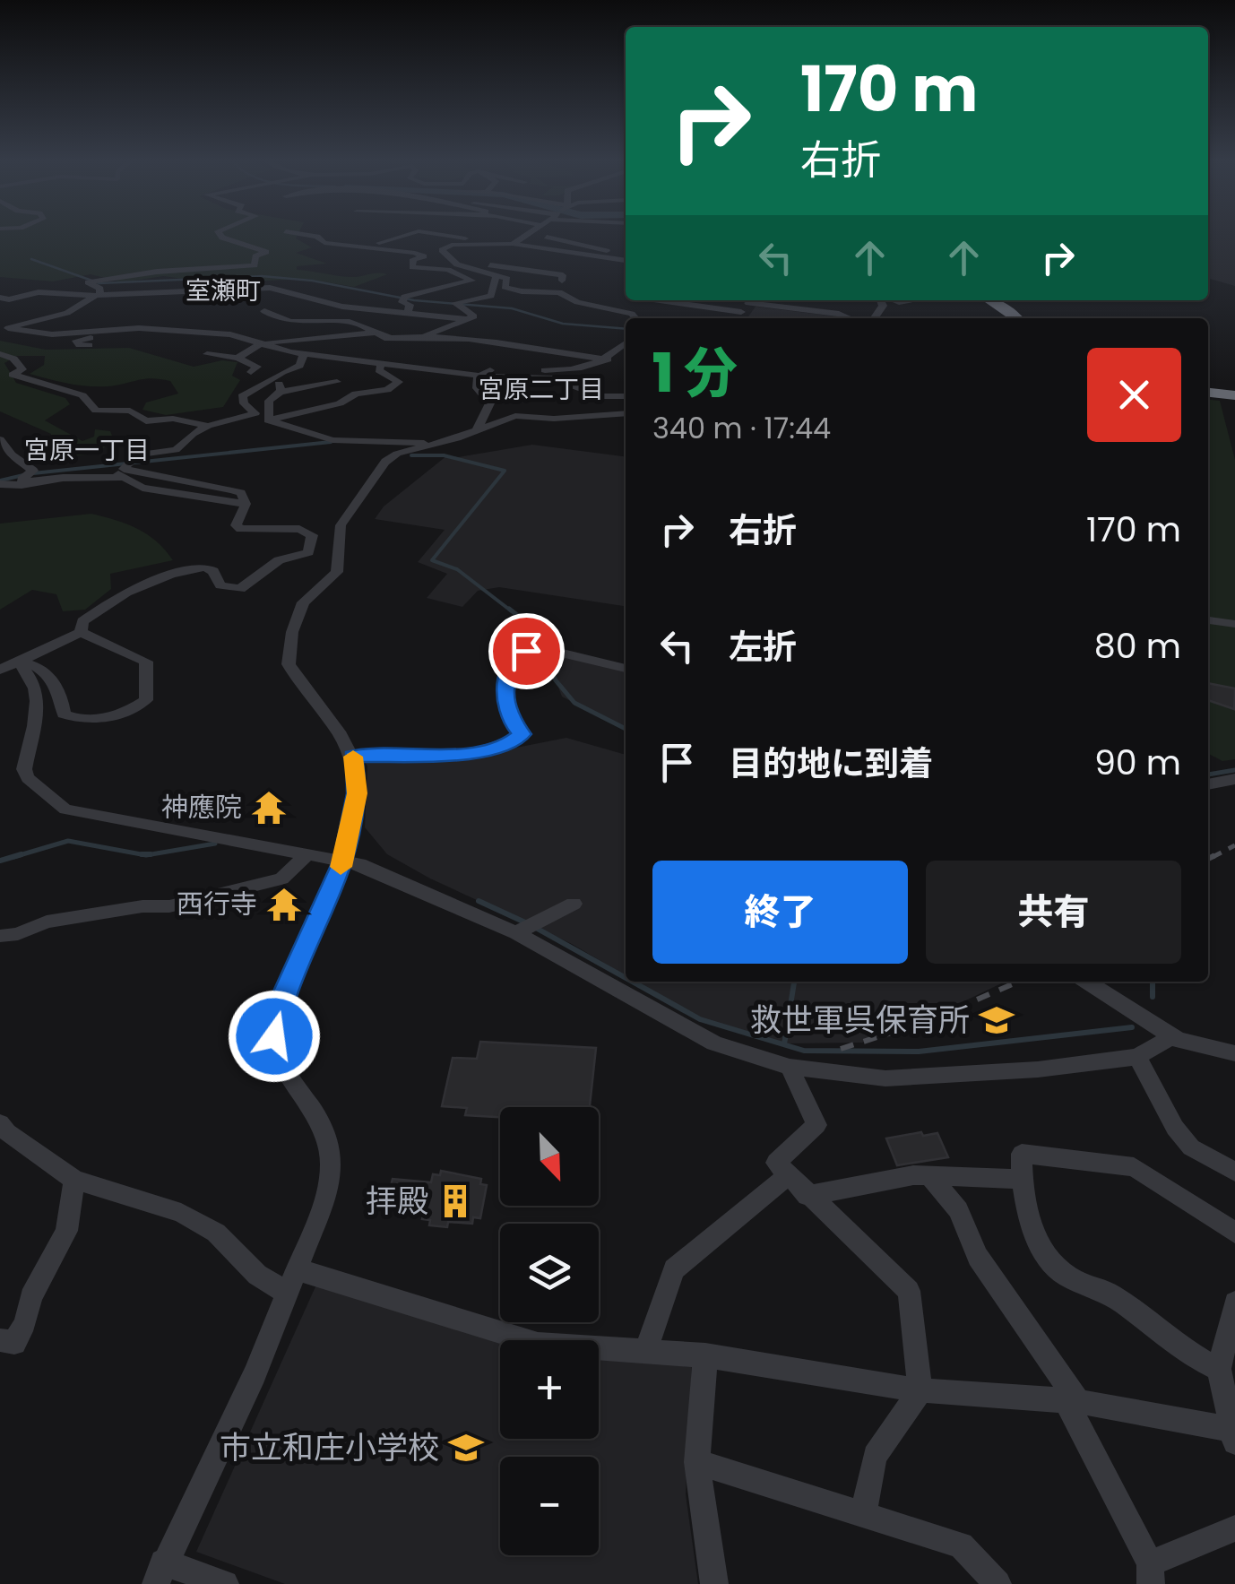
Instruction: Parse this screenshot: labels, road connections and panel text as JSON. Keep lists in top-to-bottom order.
{
  "districts": ["室瀬町", "宮原二丁目", "宮原一丁目"],
  "places": {
    "temple": ["神應院", "西行寺"],
    "school or university": ["救世軍呉保育所", "市立和庄小学校"],
    "building": ["拝殿"]
  },
  "north": "bottom right",
  "page": {
    "turn": ["170 m", "右折"],
    "heading": ["1 分", "340 m · 17:44"],
    "list": [
      {
        "name": "右折",
        "value": "170 m"
      },
      {
        "name": "左折",
        "value": "80 m"
      },
      {
        "name": "目的地に到着",
        "value": "90 m"
      }
    ],
    "buttons": ["終了", "共有"],
    "map_buttons": ["+", "−"]
  }
}
